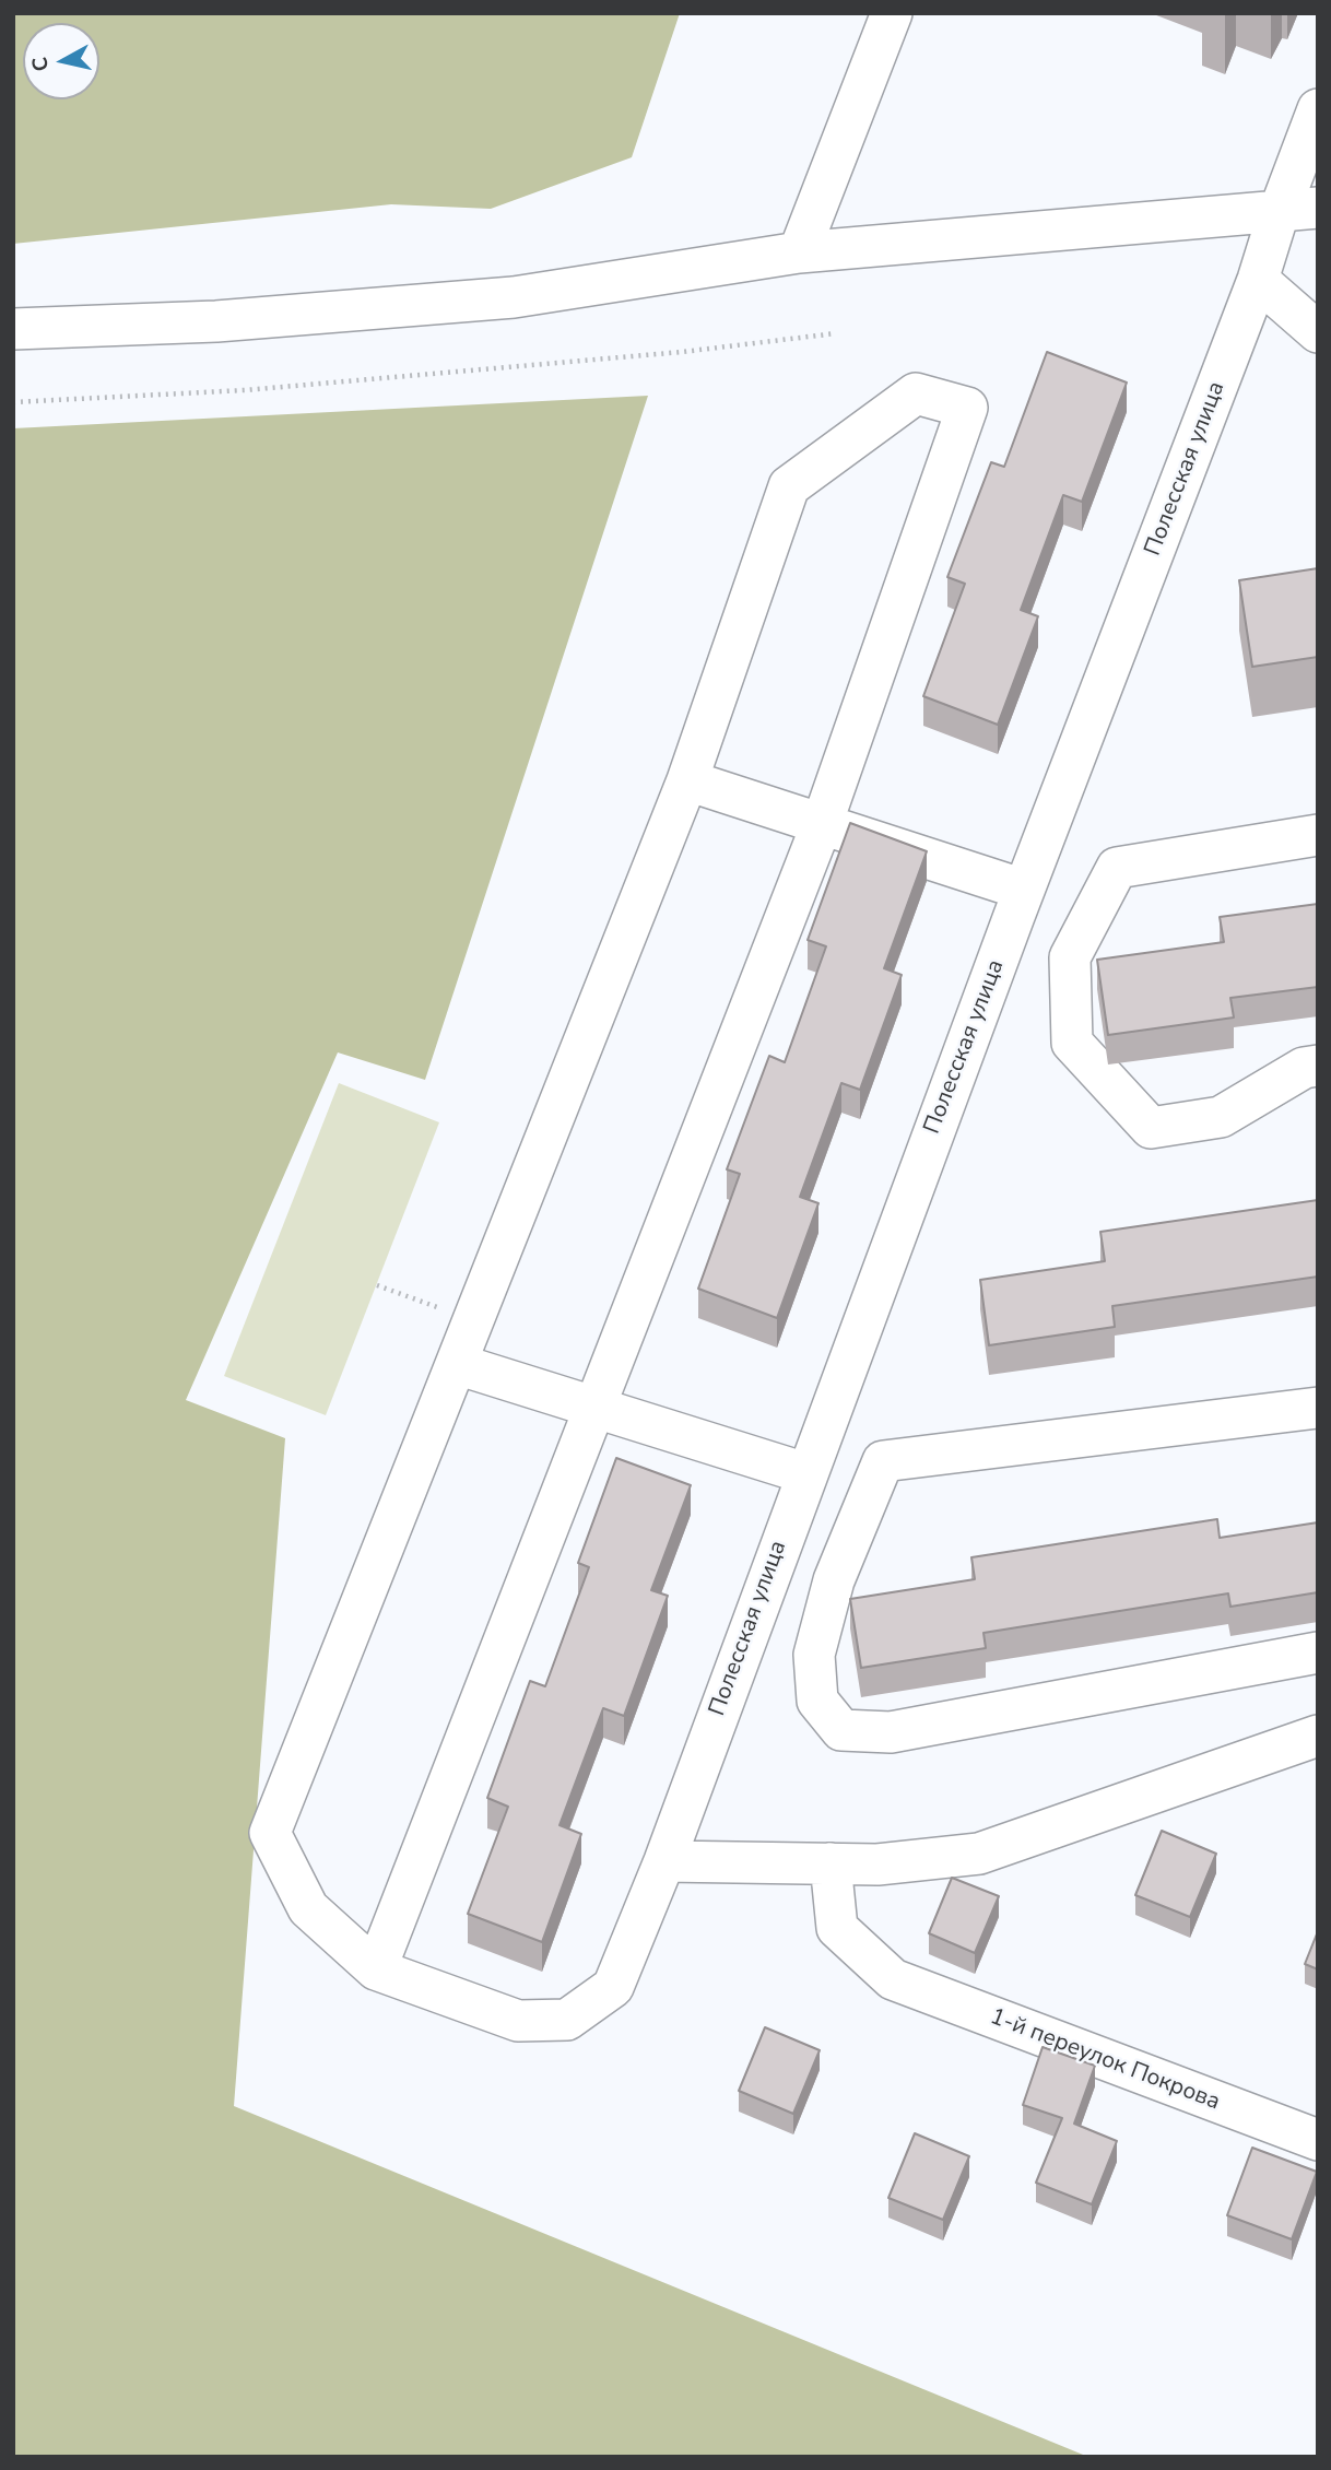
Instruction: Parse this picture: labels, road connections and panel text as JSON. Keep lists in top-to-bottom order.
{
  "streets": {
    "street": ["Полесская улица", "1-й переулок Покрова"]
  },
  "north": "left"
}
